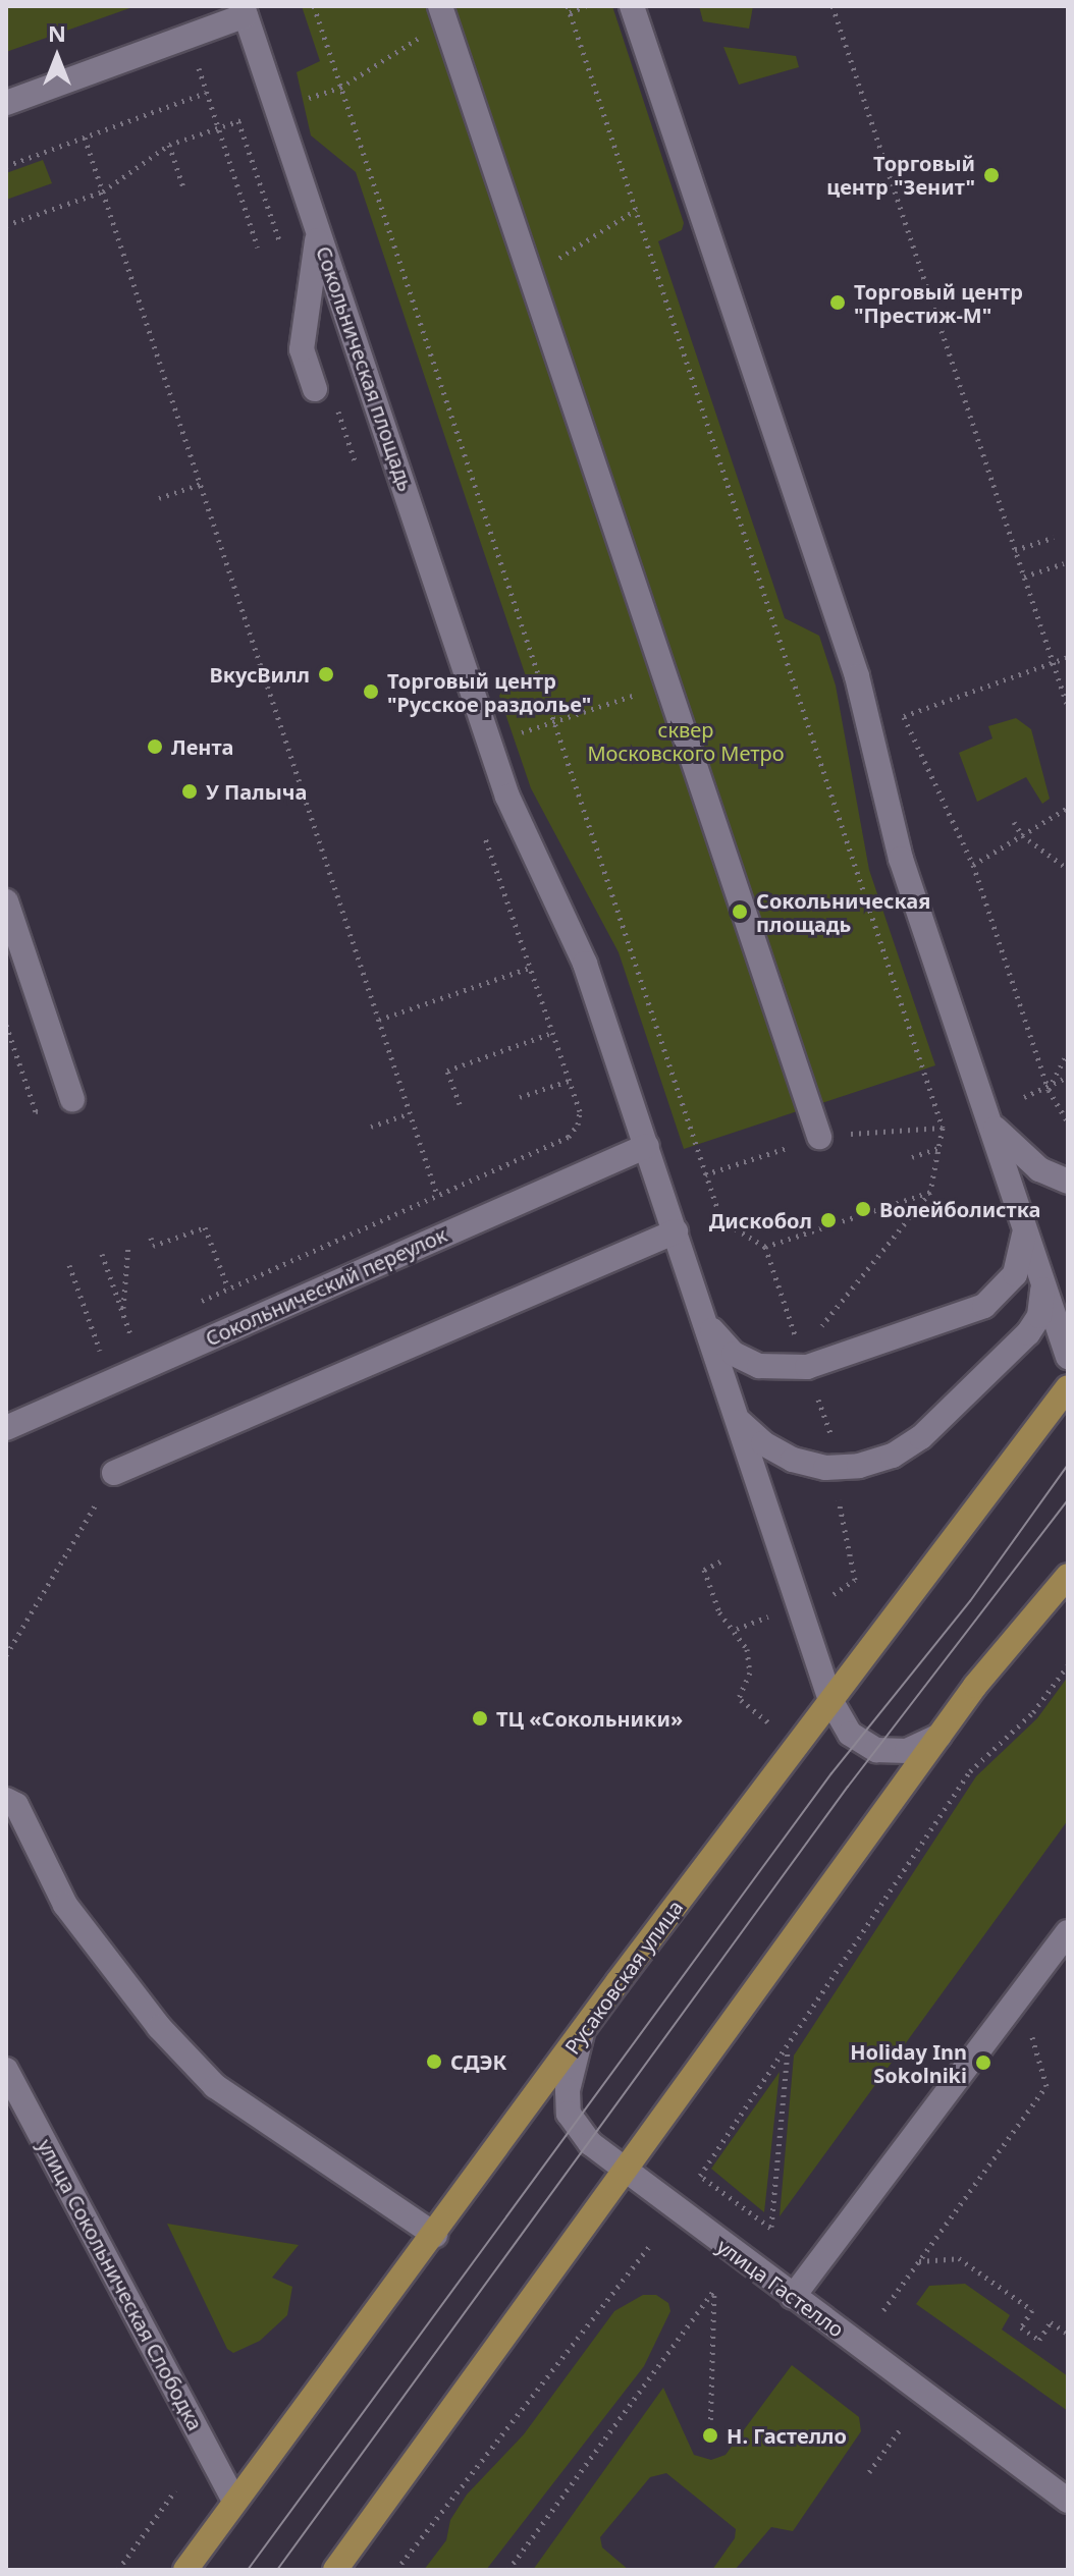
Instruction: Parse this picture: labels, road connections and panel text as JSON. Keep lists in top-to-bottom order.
{
  "streets": {
    "main road": ["Русаковская улица"],
    "street": [
      "Сокольническая площадь",
      "Сокольнический переулок",
      "улица Сокольническая Слободка",
      "улица Гастелло"
    ]
  },
  "crossings": [
    ["Сокольническая площадь", "Сокольнический переулок"],
    ["Сокольническая площадь", "Русаковская улица"],
    ["Русаковская улица", "улица Сокольническая Слободка"],
    ["Русаковская улица", "улица Гастелло"]
  ],
  "parks": ["сквер Московского Метро"],
  "places": [
    "Торговый центр \"Зенит\"",
    "Торговый центр \"Престиж-М\"",
    "ВкусВилл",
    "Торговый центр \"Русское раздолье\"",
    "Лента",
    "У Палыча",
    "Сокольническая площадь",
    "Волейболистка",
    "Дискобол",
    "ТЦ «Сокольники»",
    "СДЭК",
    "Holiday Inn Sokolniki",
    "Н. Гастелло"
  ],
  "north": "top"
}
